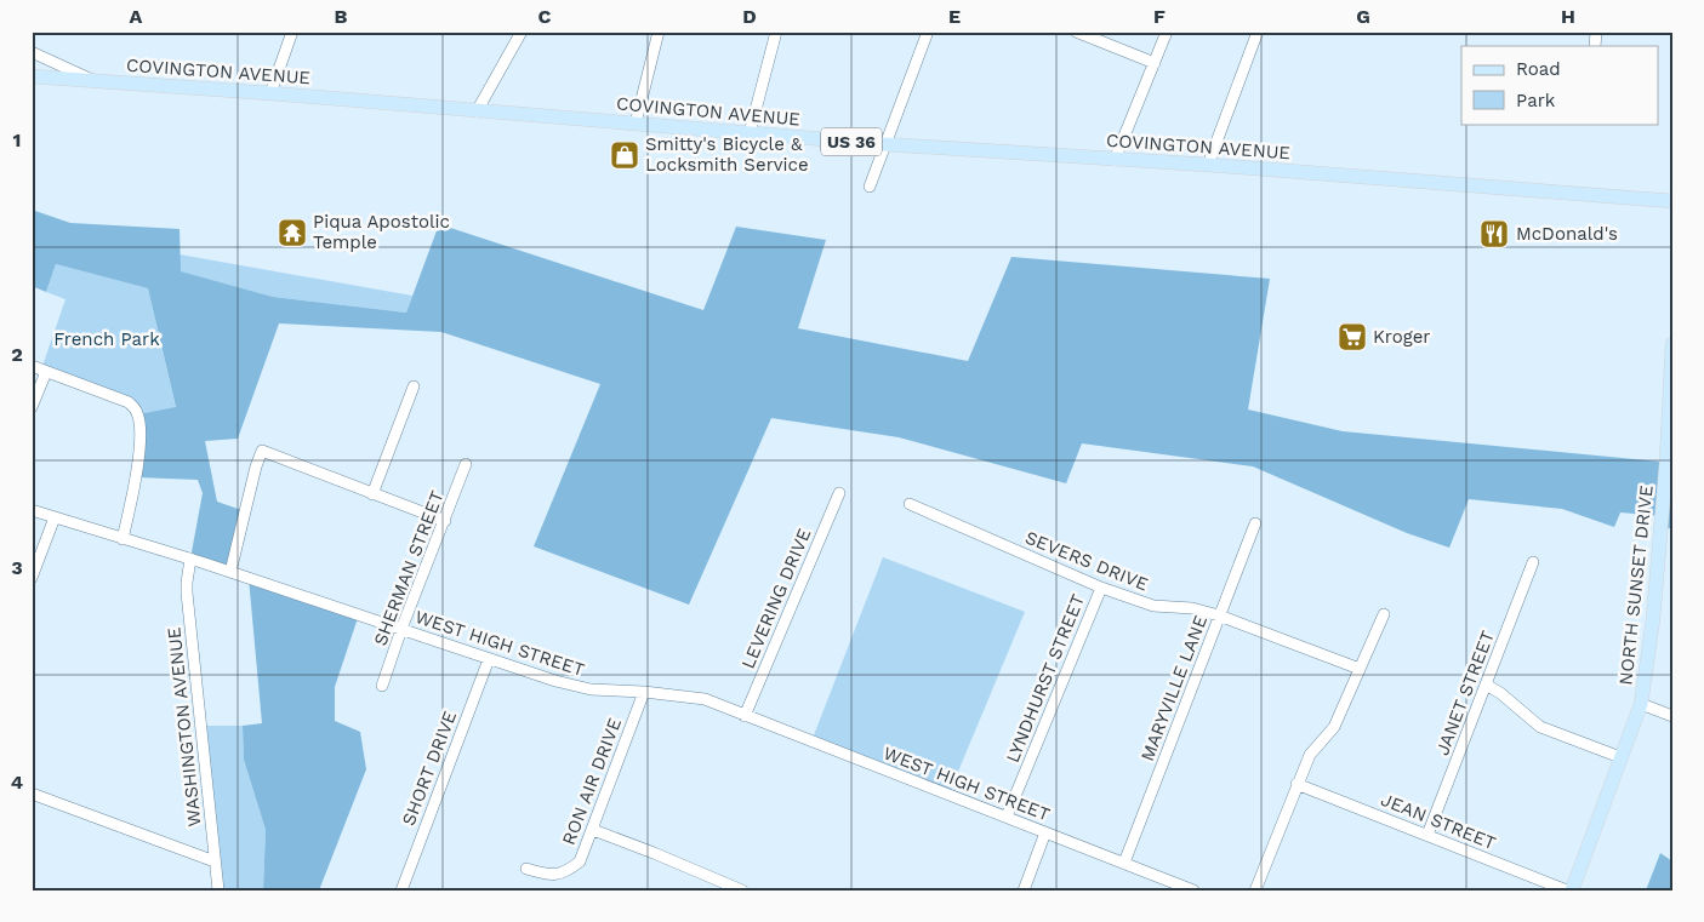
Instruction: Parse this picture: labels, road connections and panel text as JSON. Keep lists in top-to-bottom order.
{
  "streets": {
    "main road": ["COVINGTON AVENUE", "US 36", "NORTH SUNSET DRIVE"],
    "street": [
      "SEVERS DRIVE",
      "SHERMAN STREET",
      "LEVERING DRIVE",
      "WEST HIGH STREET",
      "LYNDHURST STREET",
      "MARYVILLE LANE",
      "JANET STREET",
      "WASHINGTON AVENUE",
      "SHORT DRIVE",
      "RON AIR DRIVE",
      "JEAN STREET"
    ]
  },
  "crossings": [
    ["SEVERS DRIVE", "LYNDHURST STREET"],
    ["SEVERS DRIVE", "MARYVILLE LANE"],
    ["SHERMAN STREET", "WEST HIGH STREET"],
    ["LEVERING DRIVE", "WEST HIGH STREET"],
    ["WEST HIGH STREET", "LYNDHURST STREET"],
    ["WEST HIGH STREET", "MARYVILLE LANE"],
    ["WEST HIGH STREET", "WASHINGTON AVENUE"],
    ["WEST HIGH STREET", "SHORT DRIVE"],
    ["WEST HIGH STREET", "RON AIR DRIVE"],
    ["JANET STREET", "JEAN STREET"]
  ],
  "parks": ["French Park"],
  "places": {
    "shop": ["Smitty's Bicycle & Locksmith Service"],
    "temple": ["Piqua Apostolic Temple"],
    "restaurant": ["McDonald's"],
    "supermarket": ["Kroger"]
  },
  "legend": ["Road", "Park"],
  "grid": {
    "columns": [
      "A",
      "B",
      "C",
      "D",
      "E",
      "F",
      "G",
      "H"
    ],
    "rows": [
      "1",
      "2",
      "3",
      "4"
    ]
  }
}
